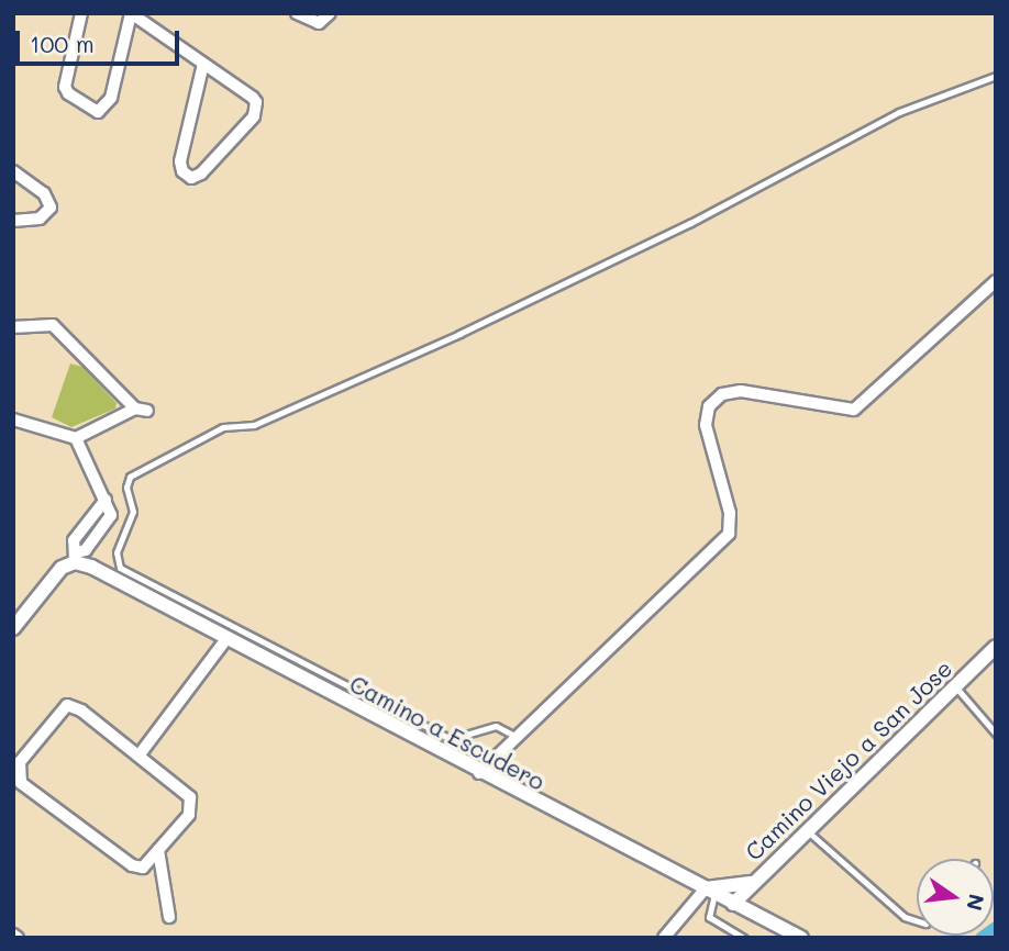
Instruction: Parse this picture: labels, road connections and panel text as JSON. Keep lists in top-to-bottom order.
{
  "streets": {
    "street": ["Camino a Escudero", "Camino Viejo a San Jose"]
  },
  "crossings": [
    ["Camino a Escudero", "Camino Viejo a San Jose"]
  ],
  "scale_bar": "100 m",
  "north": "right"
}
